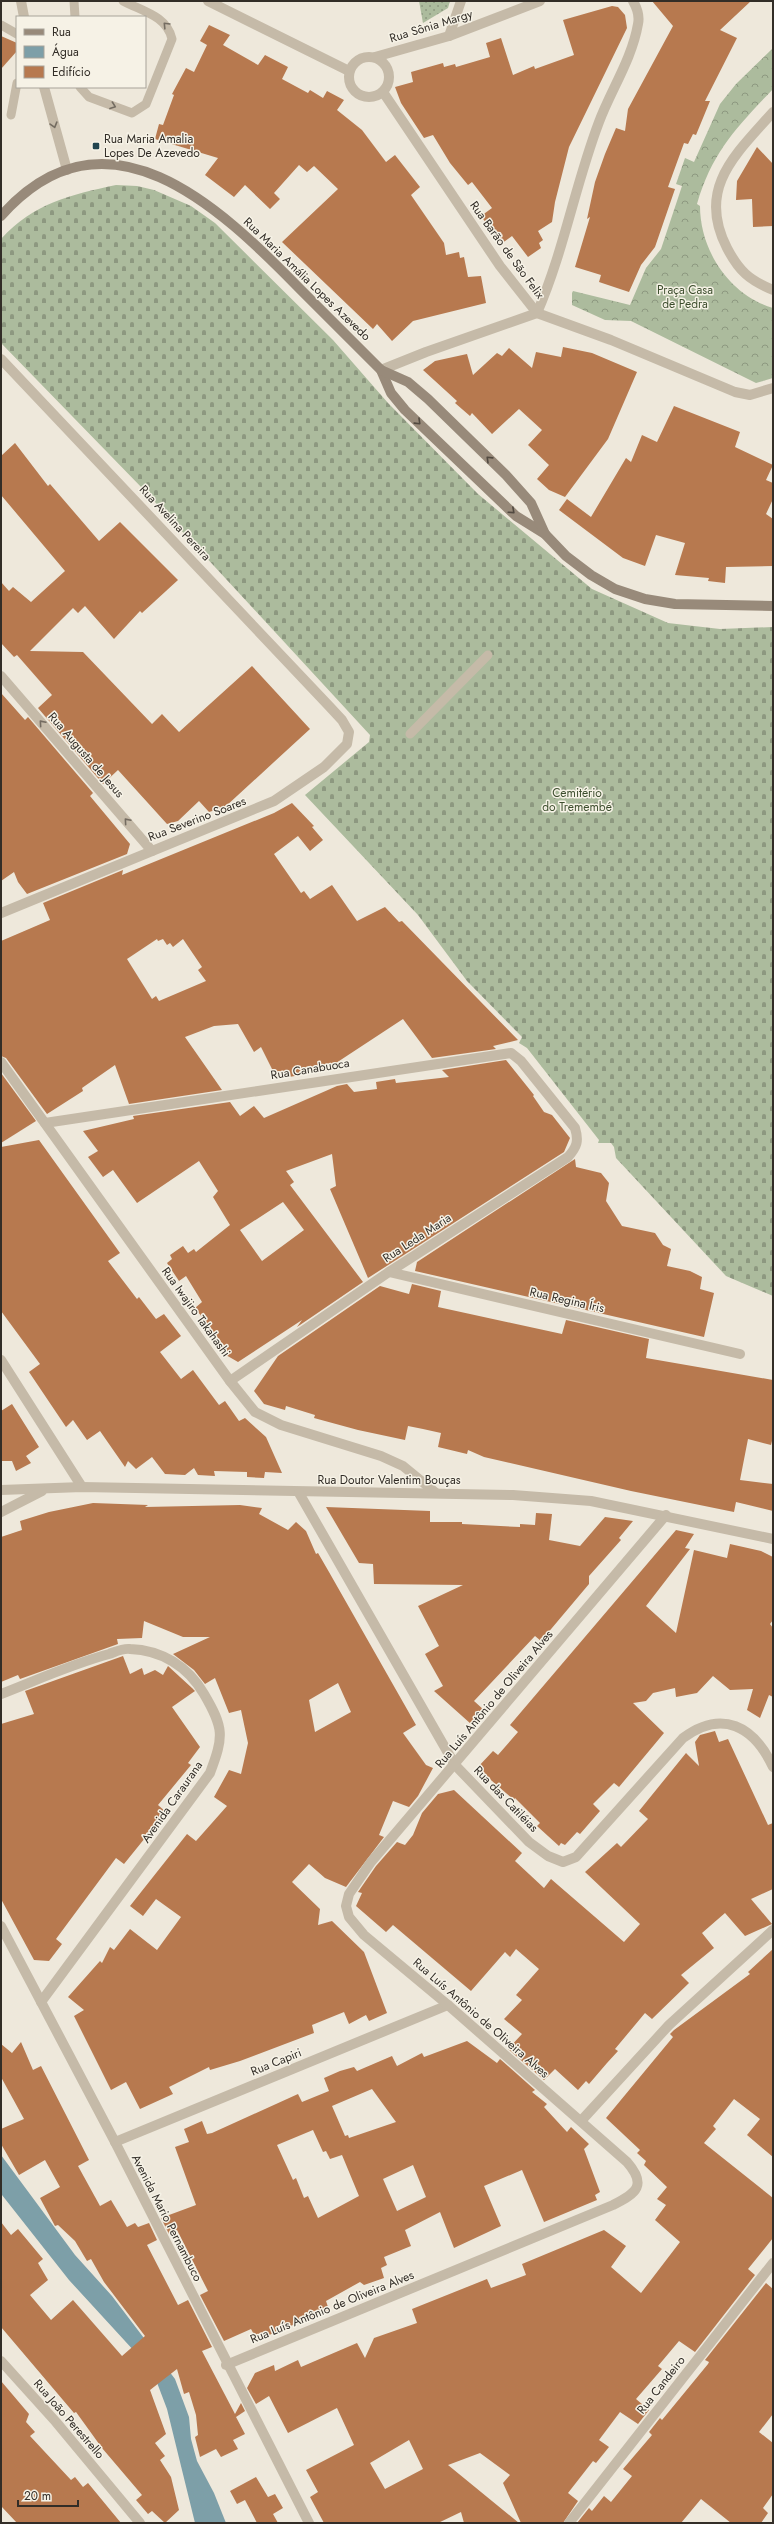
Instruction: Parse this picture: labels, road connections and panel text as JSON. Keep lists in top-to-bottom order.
{
  "streets": {
    "main road": ["Rua Maria Amália Lopes Azevedo"],
    "street": [
      "Rua Sônia Margy",
      "Rua Barão de São Felix",
      "Rua Avelina Pereira",
      "Rua Augusta de Jesus",
      "Rua Severino Soares",
      "Rua Canabuoca",
      "Rua Leda Maria",
      "Rua Regina Íris",
      "Rua Iwajiro Takahashi",
      "Rua Doutor Valentim Bouças",
      "Rua Luís Antônio de Oliveira Alves",
      "Rua das Catiléias",
      "Avenida Caraurana",
      "Rua Capiri",
      "Avenida Mario Pernambuco",
      "Rua Candeiro",
      "Rua João Perestrello"
    ]
  },
  "crossings": [
    ["Rua Sônia Margy", "Rua Barão de São Felix"],
    ["Rua Avelina Pereira", "Rua Severino Soares"],
    ["Rua Augusta de Jesus", "Rua Severino Soares"],
    ["Rua Canabuoca", "Rua Leda Maria"],
    ["Rua Canabuoca", "Rua Iwajiro Takahashi"],
    ["Rua Leda Maria", "Rua Regina Íris"],
    ["Rua Leda Maria", "Rua Iwajiro Takahashi"],
    ["Rua Iwajiro Takahashi", "Rua Doutor Valentim Bouças"],
    ["Rua Doutor Valentim Bouças", "Rua Luís Antônio de Oliveira Alves"],
    ["Rua Doutor Valentim Bouças", "Rua das Catiléias"],
    ["Rua Luís Antônio de Oliveira Alves", "Rua das Catiléias"],
    ["Rua Luís Antônio de Oliveira Alves", "Rua Capiri"],
    ["Rua Luís Antônio de Oliveira Alves", "Avenida Mario Pernambuco"],
    ["Avenida Caraurana", "Avenida Mario Pernambuco"],
    ["Rua Capiri", "Avenida Mario Pernambuco"]
  ],
  "one_way": ["Rua Augusta de Jesus"],
  "parks": ["Praça Casa de Pedra", "Cemitério do Tremembé"],
  "places": {
    "transit": ["Rua Maria Amalia Lopes De Azevedo"]
  },
  "legend": ["Rua", "Água", "Edifício"],
  "scale_bar": "20 m"
}
